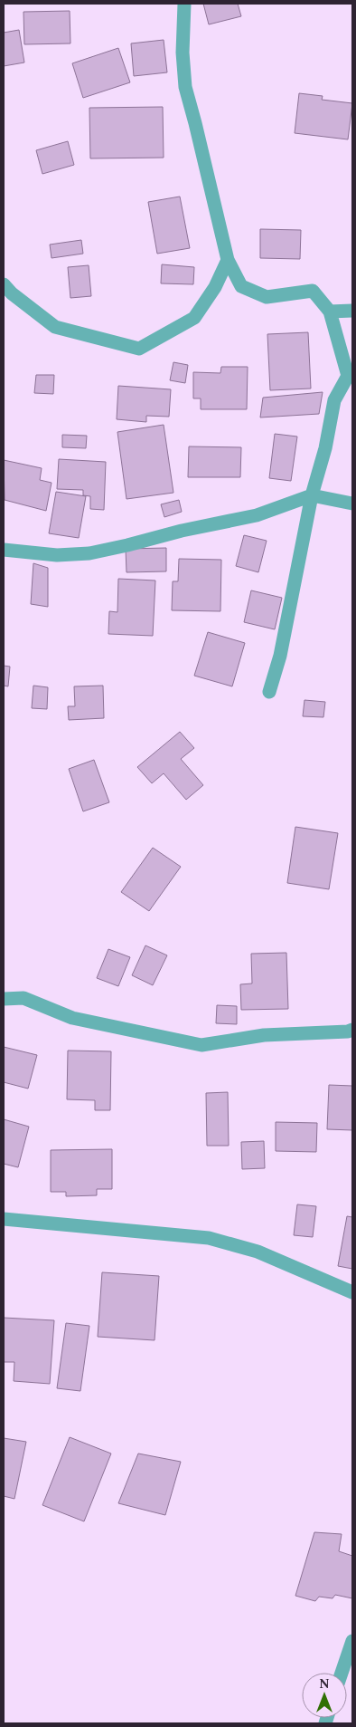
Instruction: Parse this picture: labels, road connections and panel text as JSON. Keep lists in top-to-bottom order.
{
  "north": "top"
}
